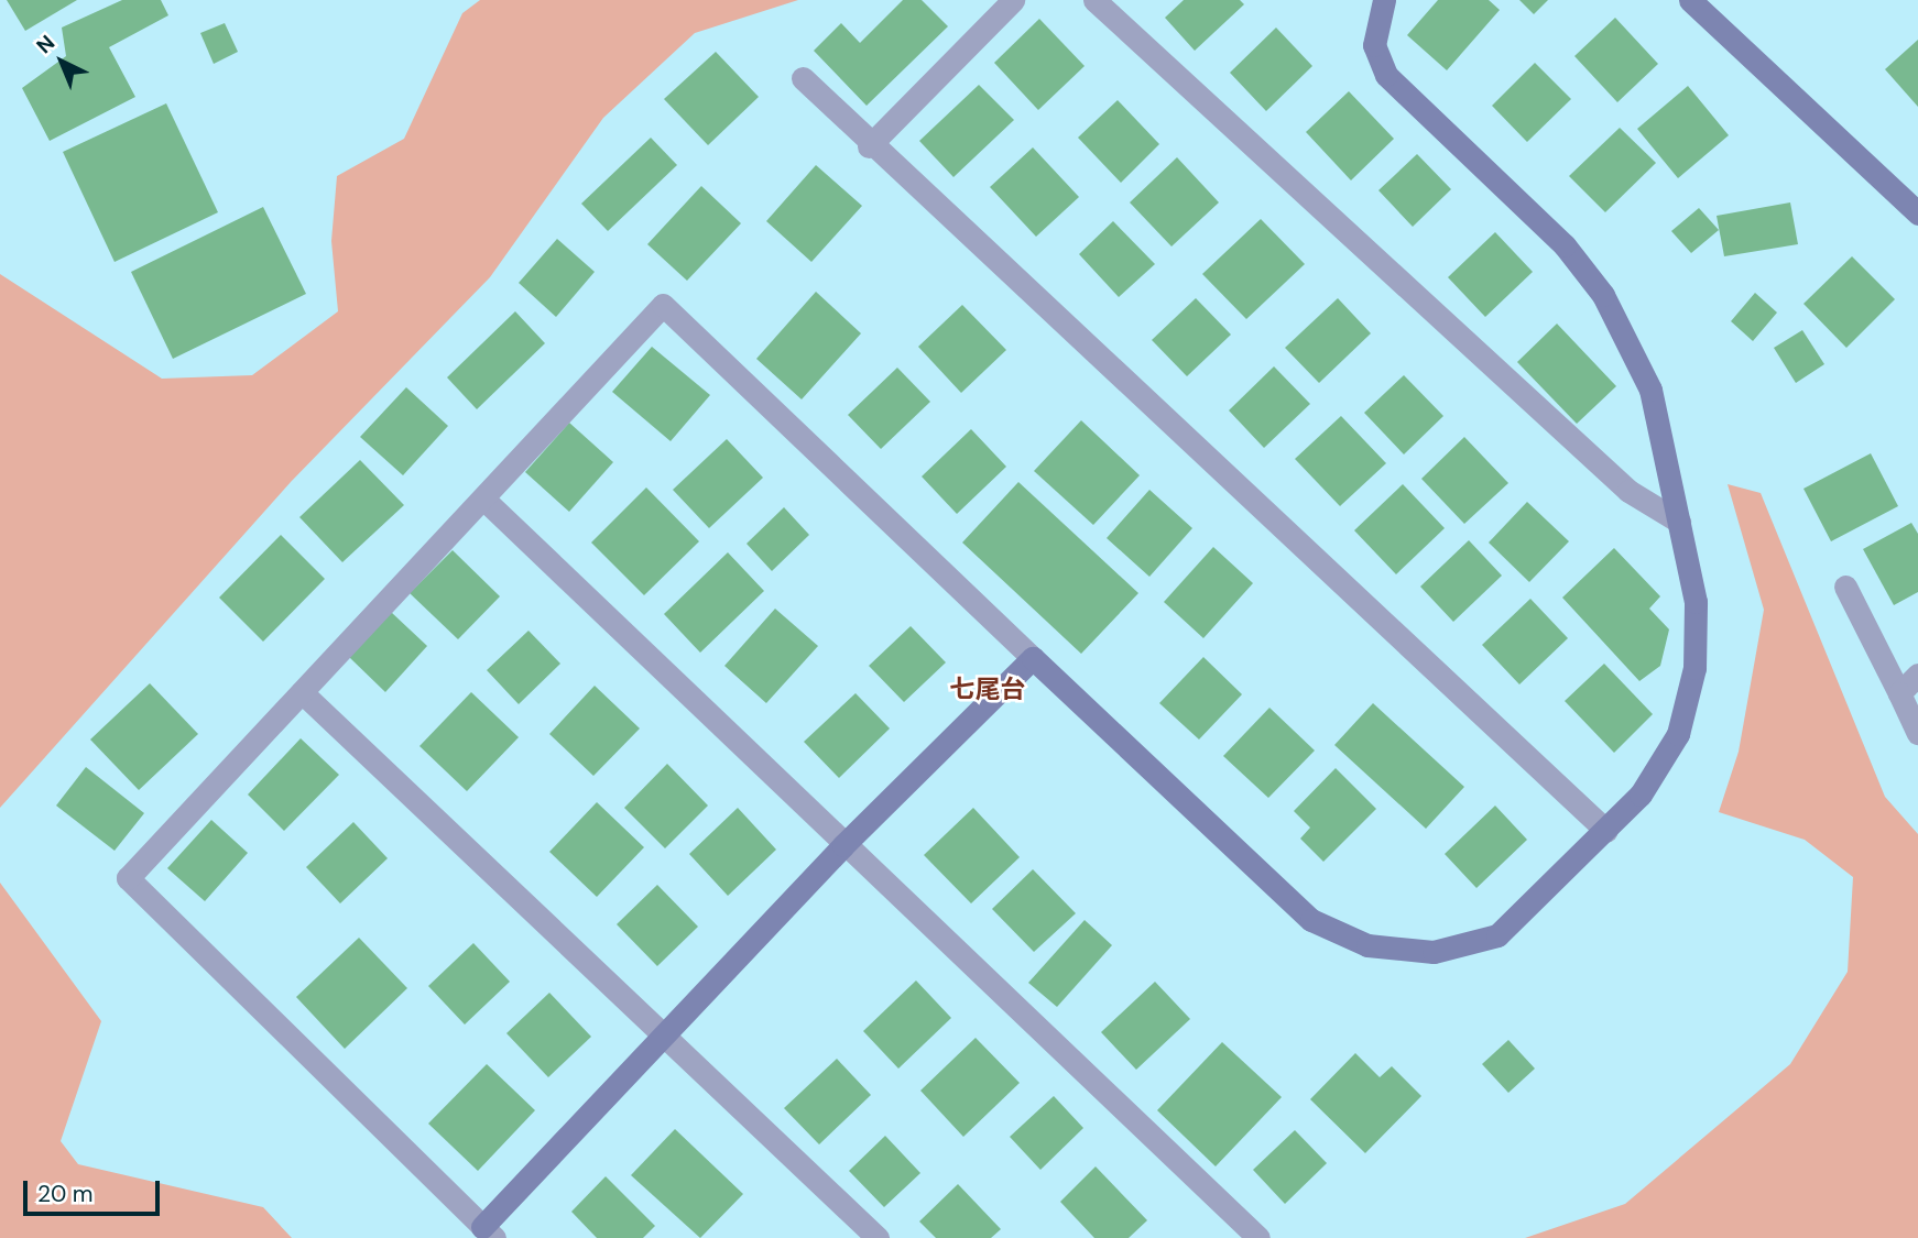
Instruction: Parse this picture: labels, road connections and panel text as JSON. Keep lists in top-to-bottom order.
{
  "districts": ["七尾台"],
  "scale_bar": "20 m",
  "north": "top left"
}
